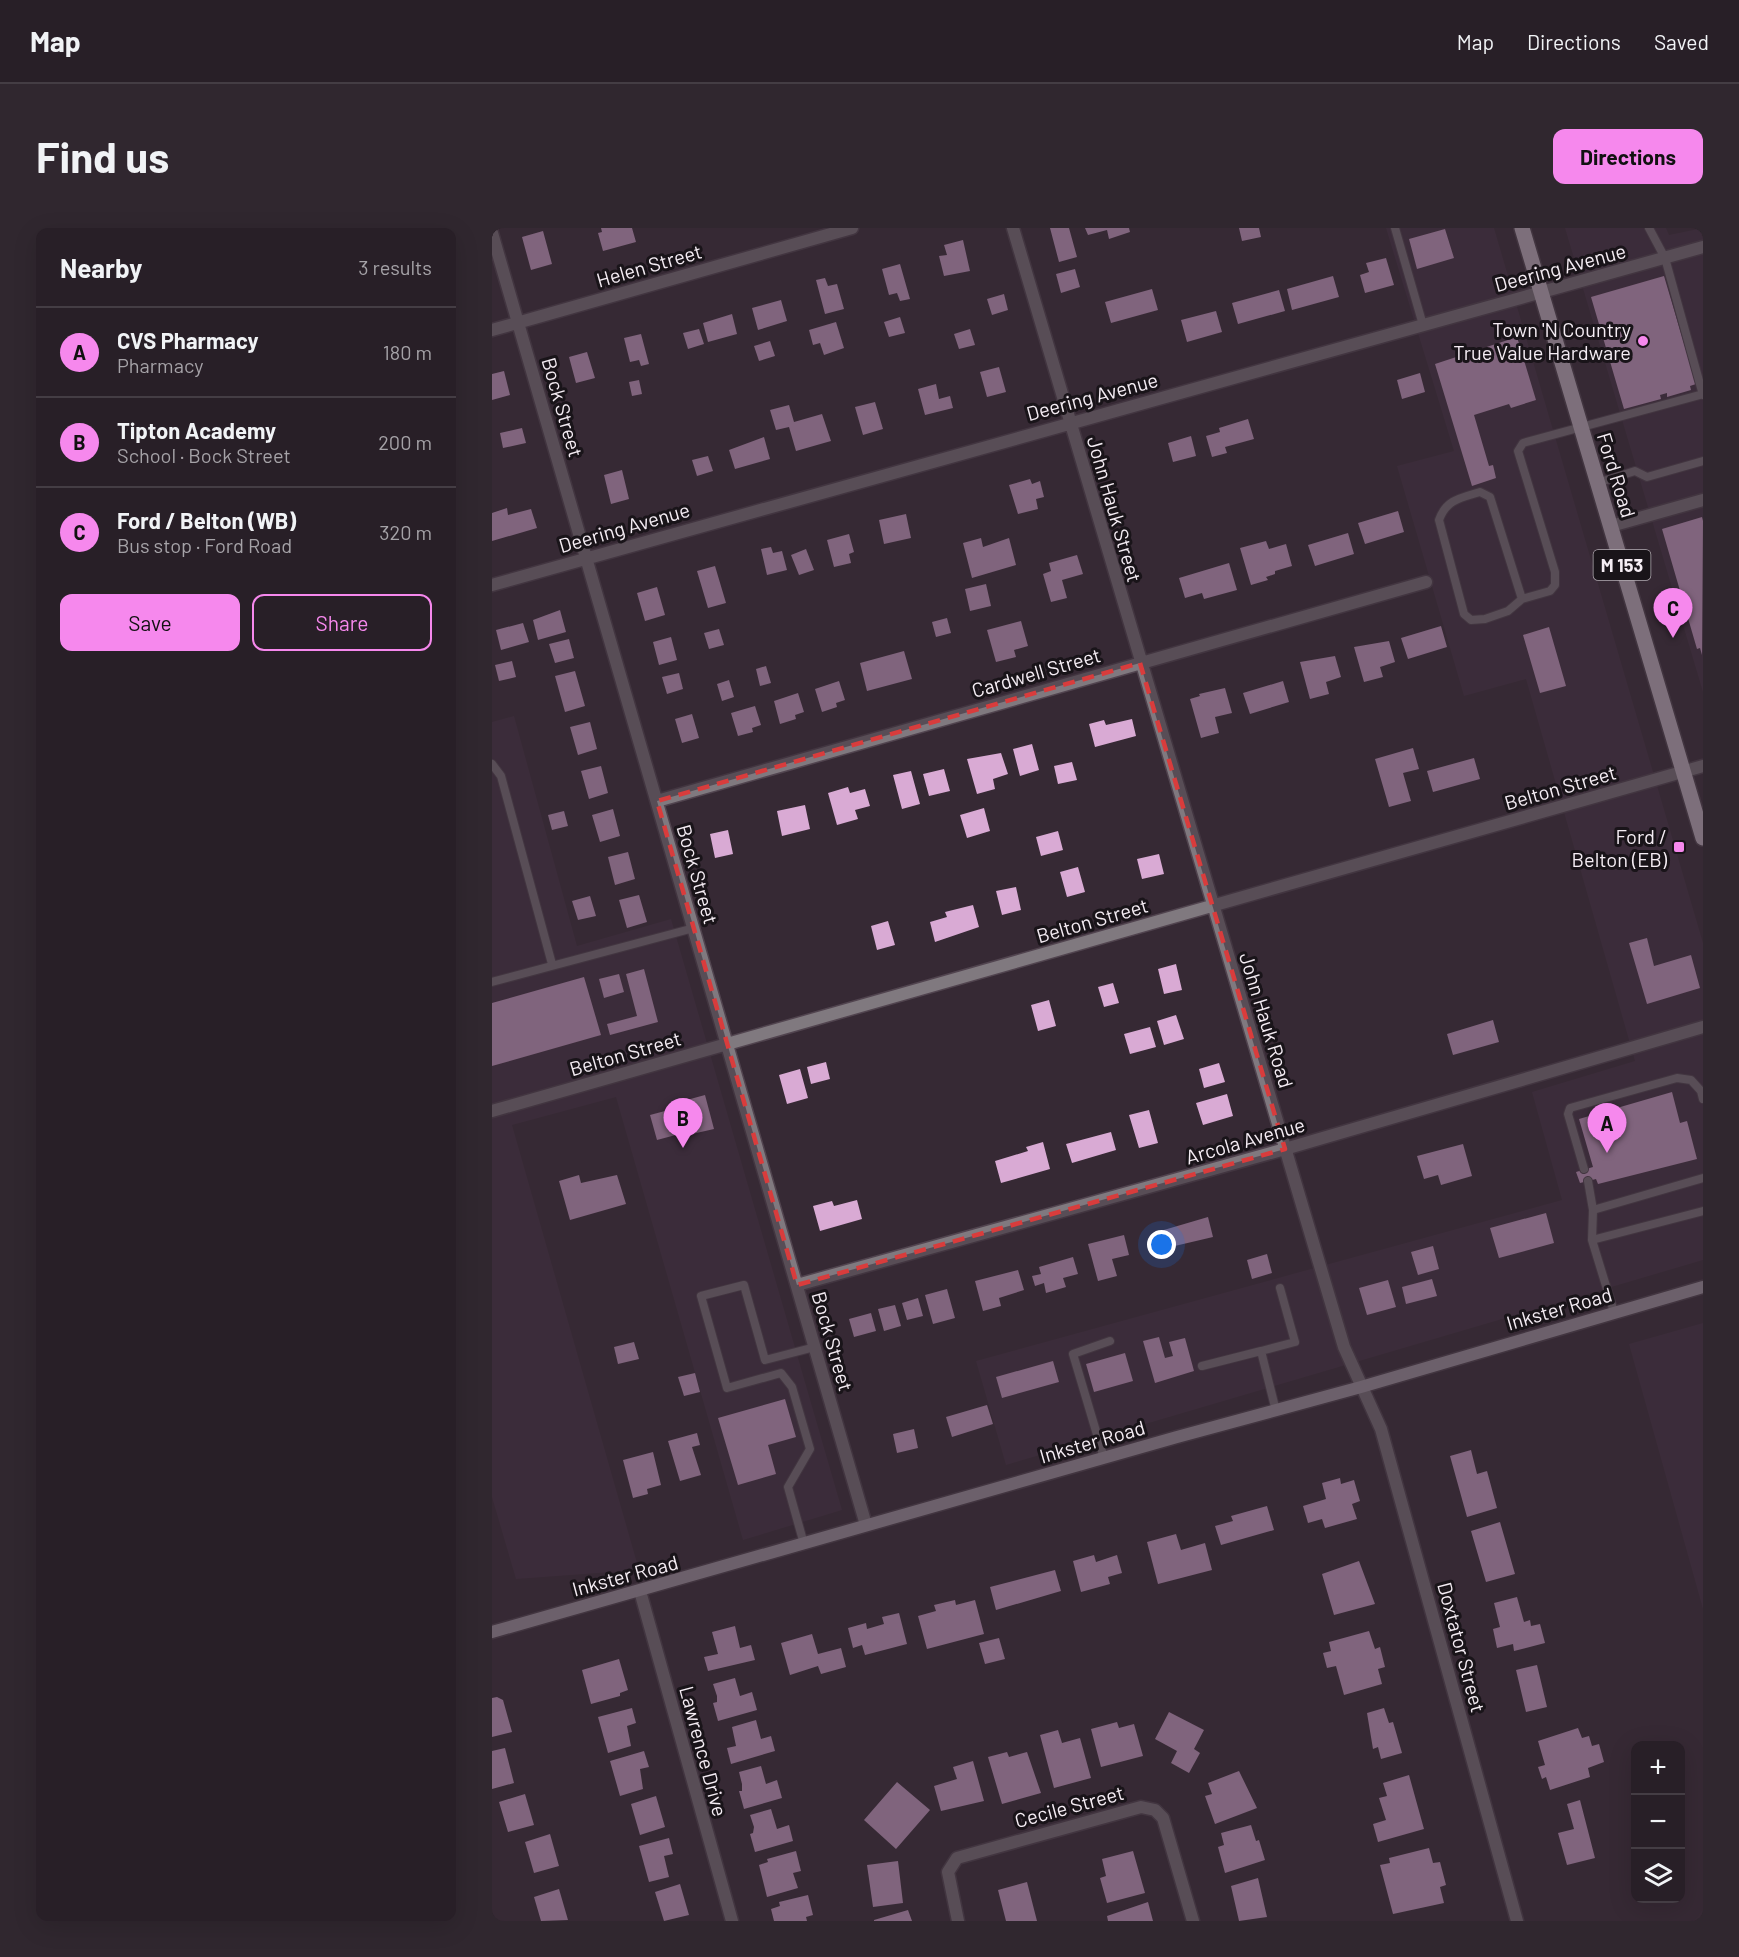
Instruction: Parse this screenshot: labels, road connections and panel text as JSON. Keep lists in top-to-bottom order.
{
  "streets": {
    "main road": ["Ford Road", "M 153", "Inkster Road"],
    "street": [
      "Helen Street",
      "Deering Avenue",
      "Bock Street",
      "John Hauk Street",
      "Cardwell Street",
      "Belton Street",
      "John Hauk Road",
      "Arcola Avenue",
      "Doxtator Street",
      "Lawrence Drive",
      "Cecile Street"
    ]
  },
  "crossings": [
    ["Helen Street", "Bock Street"],
    ["Deering Avenue", "Bock Street"],
    ["Deering Avenue", "Ford Road"],
    ["Deering Avenue", "John Hauk Street"],
    ["Bock Street", "Cardwell Street"],
    ["Bock Street", "Belton Street"],
    ["Bock Street", "Arcola Avenue"],
    ["Bock Street", "Inkster Road"],
    ["Ford Road", "Belton Street"],
    ["John Hauk Street", "Cardwell Street"],
    ["John Hauk Street", "John Hauk Road"],
    ["Cardwell Street", "John Hauk Road"],
    ["Belton Street", "John Hauk Road"],
    ["John Hauk Road", "Arcola Avenue"],
    ["John Hauk Road", "Inkster Road"],
    ["John Hauk Road", "Doxtator Street"],
    ["Inkster Road", "Doxtator Street"],
    ["Inkster Road", "Lawrence Drive"]
  ],
  "places": {
    "other": ["Town 'N Country True Value Hardware"],
    "transit": ["Ford / Belton (EB)"]
  },
  "page": {
    "header": "Map",
    "nav": ["Map", "Directions", "Saved"],
    "buttons": [
      "Directions",
      ["Save", "Share"]
    ],
    "title": "Find us",
    "heading": ["Nearby", "3 results"],
    "list": [
      {
        "mark": "A",
        "name": "CVS Pharmacy",
        "note": "Pharmacy",
        "value": "180 m"
      },
      {
        "mark": "B",
        "name": "Tipton Academy",
        "note": "School · Bock Street",
        "value": "200 m"
      },
      {
        "mark": "C",
        "name": "Ford / Belton (WB)",
        "note": "Bus stop · Ford Road",
        "value": "320 m"
      }
    ],
    "pins": ["C", "B", "A"],
    "map_buttons": ["+", "−"]
  }
}
